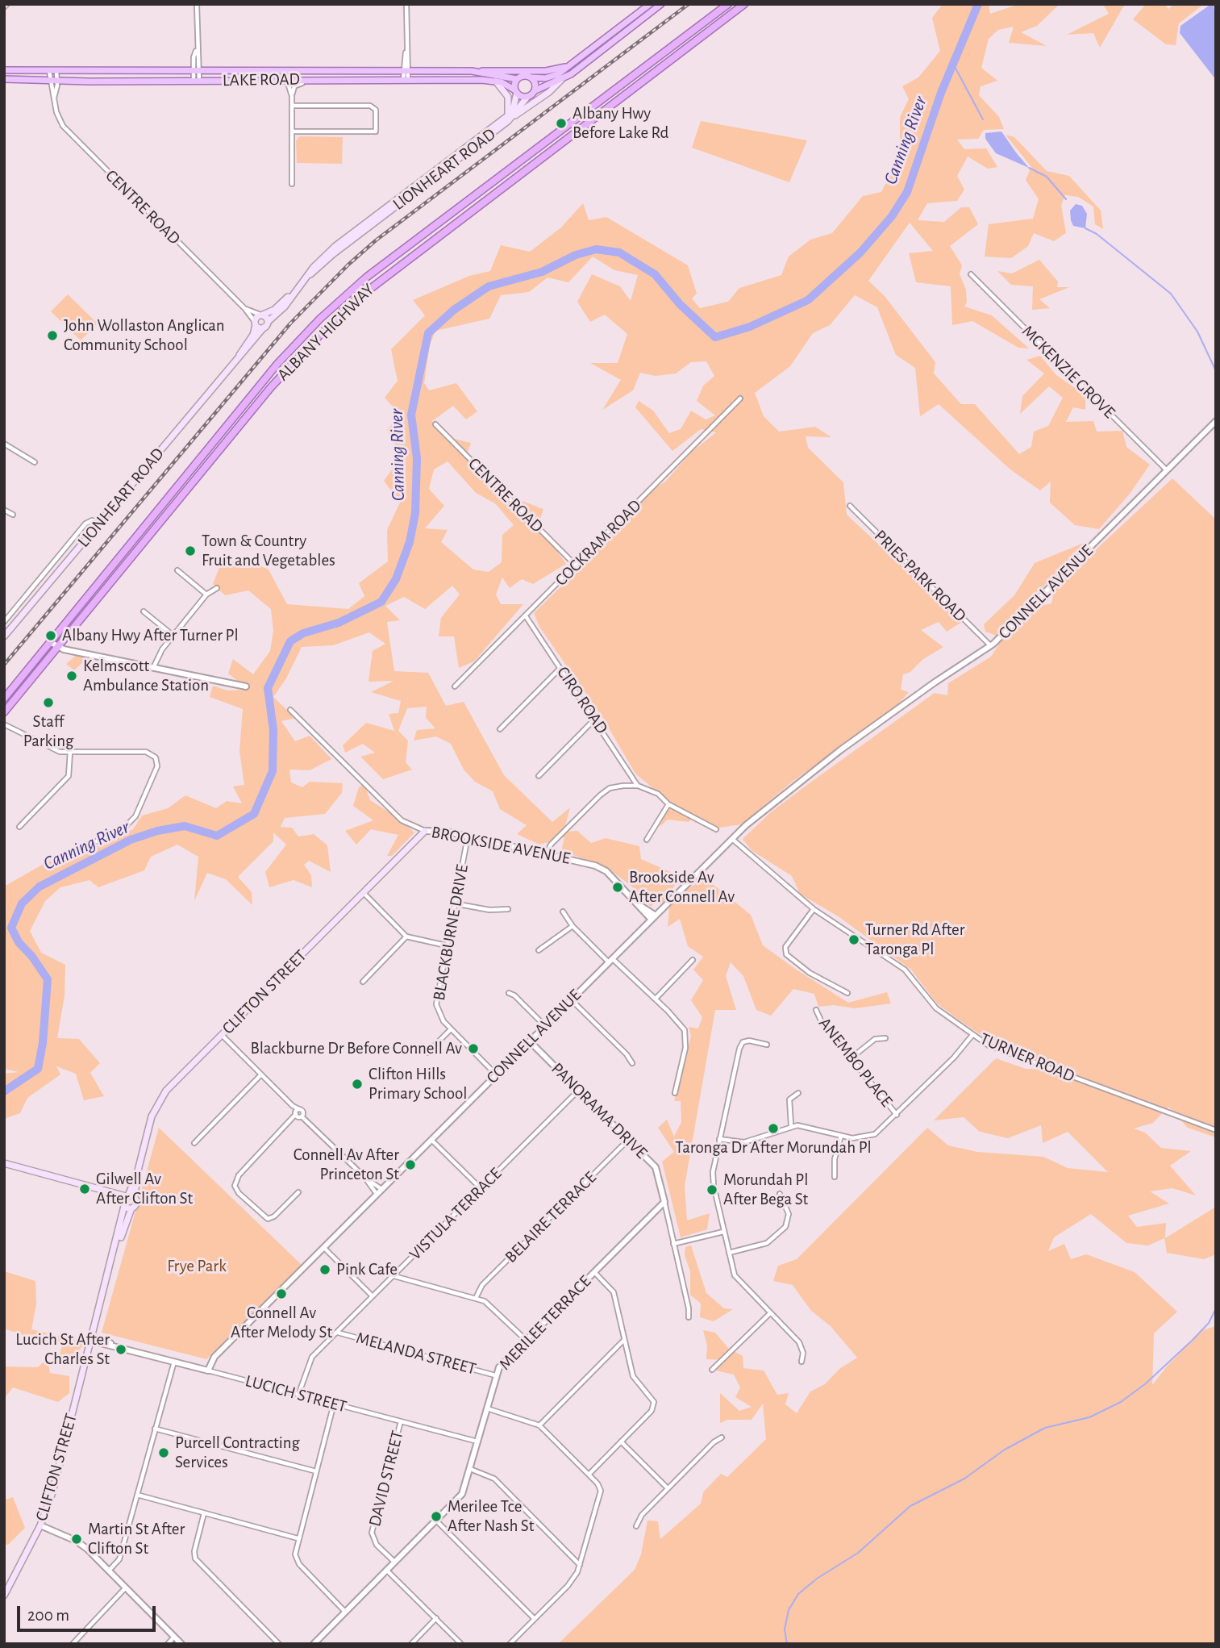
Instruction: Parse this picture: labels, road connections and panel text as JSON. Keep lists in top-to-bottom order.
{
  "streets": {
    "highway": ["ALBANY HIGHWAY"],
    "main road": ["LAKE ROAD", "LIONHEART ROAD", "CLIFTON STREET"],
    "street": [
      "CENTRE ROAD",
      "MCKENZIE GROVE",
      "COCKRAM ROAD",
      "PRIES PARK ROAD",
      "CONNELL AVENUE",
      "CIRO ROAD",
      "BROOKSIDE AVENUE",
      "BLACKBURNE DRIVE",
      "TURNER ROAD",
      "ANEMBO PLACE",
      "PANORAMA DRIVE",
      "VISTULA TERRACE",
      "BELAIRE TERRACE",
      "MERILEE TERRACE",
      "MELANDA STREET",
      "LUCICH STREET",
      "DAVID STREET"
    ]
  },
  "crossings": [
    ["LAKE ROAD", "LIONHEART ROAD"],
    ["LAKE ROAD", "CENTRE ROAD"],
    ["LIONHEART ROAD", "CENTRE ROAD"],
    ["CENTRE ROAD", "COCKRAM ROAD"],
    ["MCKENZIE GROVE", "CONNELL AVENUE"],
    ["COCKRAM ROAD", "CIRO ROAD"],
    ["PRIES PARK ROAD", "CONNELL AVENUE"],
    ["CONNELL AVENUE", "BROOKSIDE AVENUE"],
    ["CONNELL AVENUE", "BLACKBURNE DRIVE"],
    ["CONNELL AVENUE", "TURNER ROAD"],
    ["CONNELL AVENUE", "PANORAMA DRIVE"],
    ["CONNELL AVENUE", "LUCICH STREET"],
    ["BROOKSIDE AVENUE", "BLACKBURNE DRIVE"],
    ["BROOKSIDE AVENUE", "CLIFTON STREET"],
    ["CLIFTON STREET", "LUCICH STREET"],
    ["PANORAMA DRIVE", "VISTULA TERRACE"],
    ["PANORAMA DRIVE", "BELAIRE TERRACE"],
    ["PANORAMA DRIVE", "MERILEE TERRACE"],
    ["VISTULA TERRACE", "MELANDA STREET"],
    ["VISTULA TERRACE", "LUCICH STREET"],
    ["MERILEE TERRACE", "MELANDA STREET"],
    ["MERILEE TERRACE", "LUCICH STREET"],
    ["MERILEE TERRACE", "DAVID STREET"],
    ["LUCICH STREET", "DAVID STREET"]
  ],
  "water": ["Canning River"],
  "parks": ["Frye Park"],
  "places": [
    "Albany Hwy Before Lake Rd",
    "John Wollaston Anglican Community School",
    "Town & Country Fruit and Vegetables",
    "Albany Hwy After Turner Pl",
    "Kelmscott Ambulance Station",
    "Staff Parking",
    "Brookside Av After Connell Av",
    "Turner Rd After Taronga Pl",
    "Blackburne Dr Before Connell Av",
    "Clifton Hills Primary School",
    "Taronga Dr After Morundah Pl",
    "Connell Av After Princeton St",
    "Gilwell Av After Clifton St",
    "Morundah Pl After Bega St",
    "Pink Cafe",
    "Connell Av After Melody St",
    "Lucich St After Charles St",
    "Purcell Contracting Services",
    "Merilee Tce After Nash St",
    "Martin St After Clifton St"
  ],
  "scale_bar": "200 m"
}
